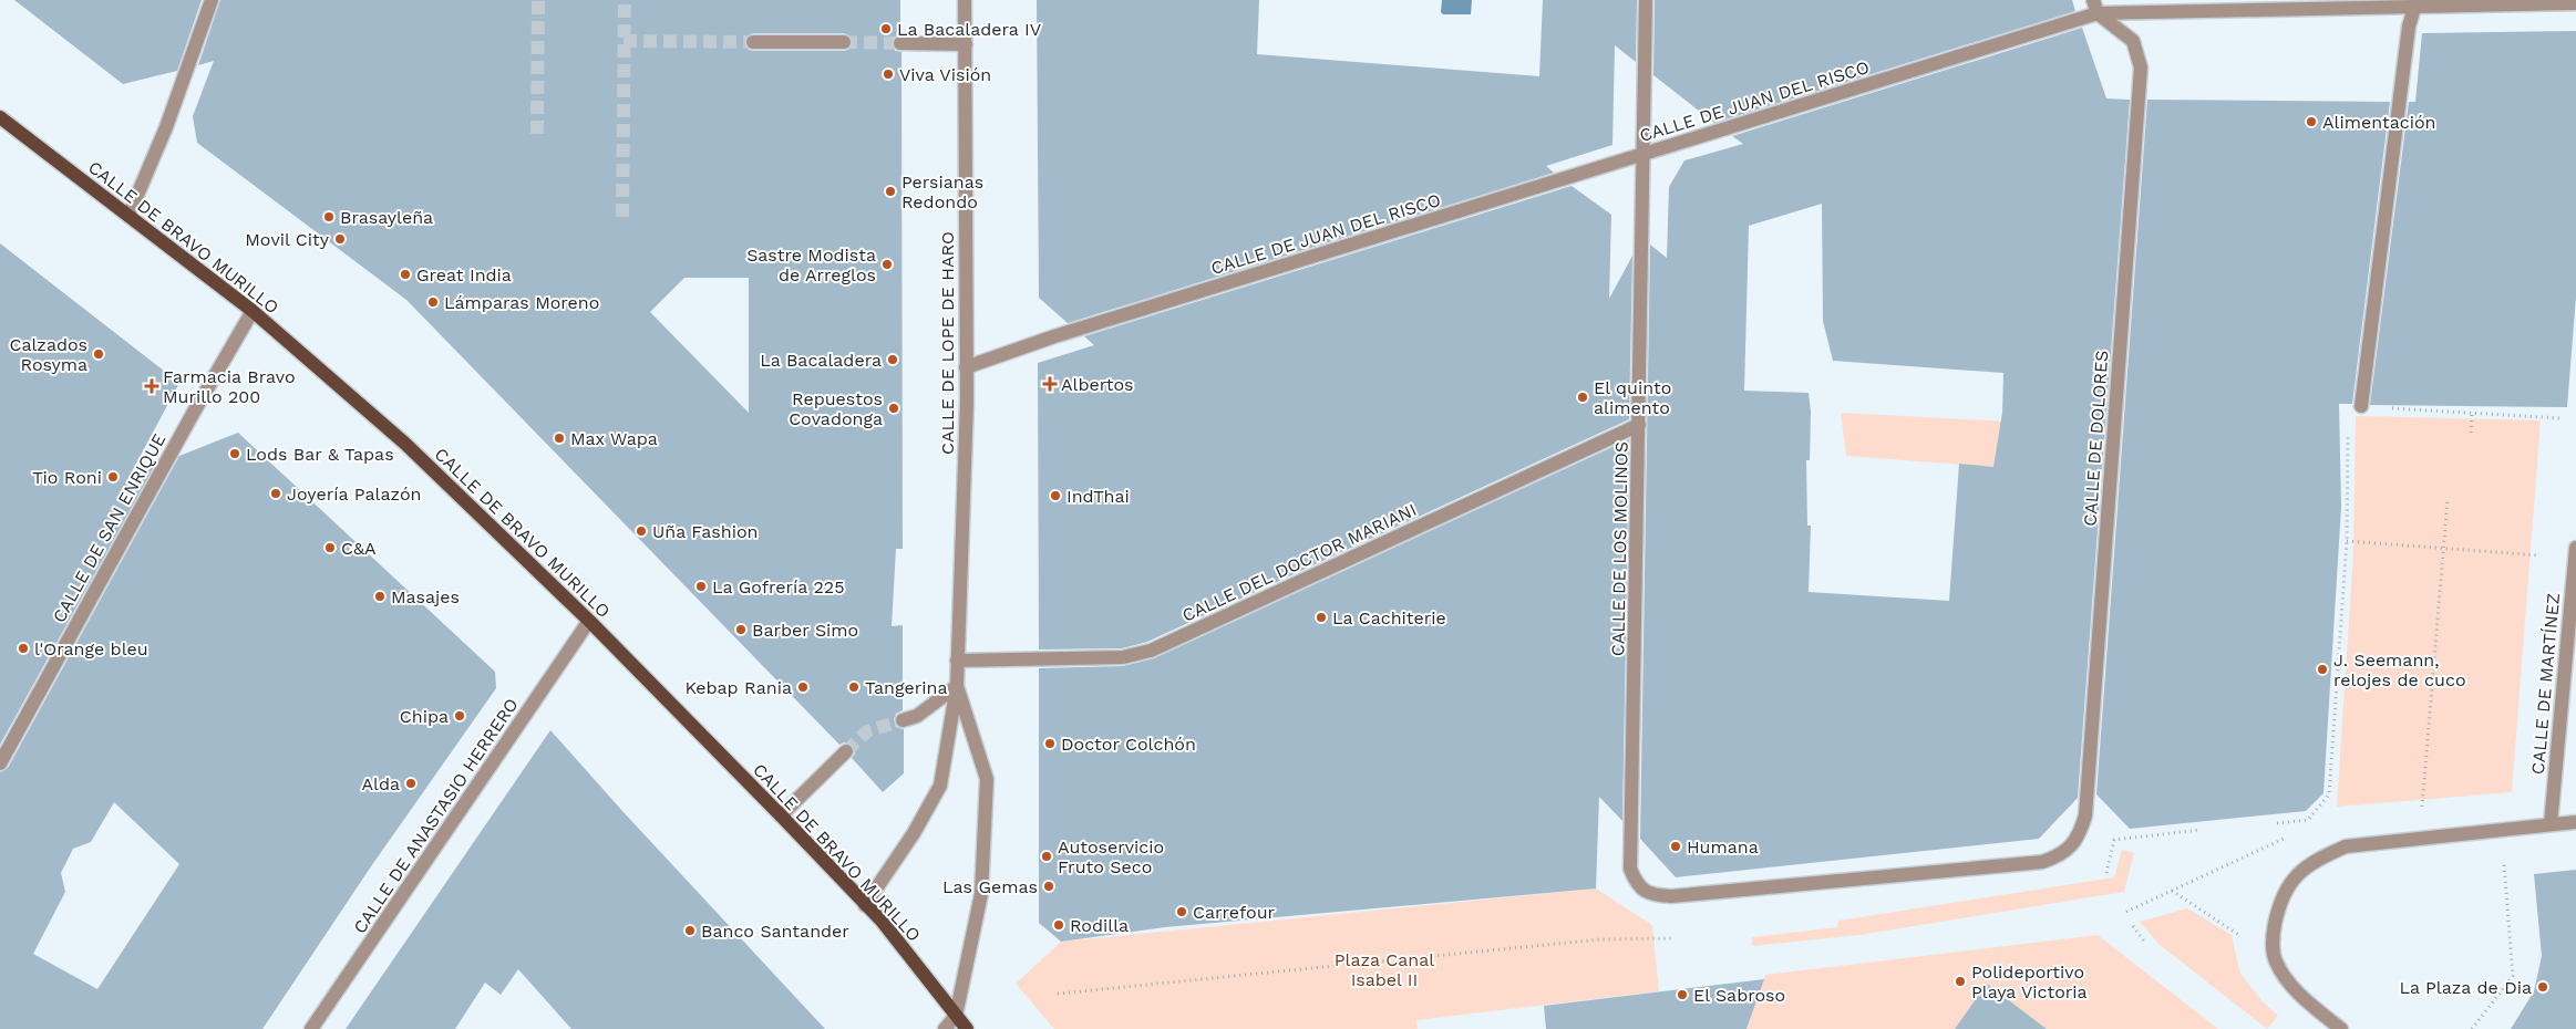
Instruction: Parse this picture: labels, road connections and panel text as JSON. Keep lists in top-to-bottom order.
{
  "streets": {
    "main road": ["CALLE DE BRAVO MURILLO"],
    "street": [
      "CALLE DE JUAN DEL RISCO",
      "CALLE DE LOPE DE HARO",
      "CALLE DE DOLORES",
      "CALLE DE SAN ENRIQUE",
      "CALLE DE LOS MOLINOS",
      "CALLE DEL DOCTOR MARIANI",
      "CALLE DE MARTÍNEZ",
      "CALLE DE ANASTASIO HERRERO"
    ]
  },
  "crossings": [
    ["CALLE DE JUAN DEL RISCO", "CALLE DE LOPE DE HARO"],
    ["CALLE DE JUAN DEL RISCO", "CALLE DE DOLORES"],
    ["CALLE DE JUAN DEL RISCO", "CALLE DE LOS MOLINOS"],
    ["CALLE DE BRAVO MURILLO", "CALLE DE LOPE DE HARO"],
    ["CALLE DE BRAVO MURILLO", "CALLE DE SAN ENRIQUE"],
    ["CALLE DE BRAVO MURILLO", "CALLE DE ANASTASIO HERRERO"],
    ["CALLE DE LOPE DE HARO", "CALLE DEL DOCTOR MARIANI"],
    ["CALLE DE DOLORES", "CALLE DE LOS MOLINOS"],
    ["CALLE DE LOS MOLINOS", "CALLE DEL DOCTOR MARIANI"]
  ],
  "parks": ["Plaza Canal Isabel II"],
  "places": {
    "other": [
      "La Bacaladera IV",
      "Viva Visión",
      "Alimentación",
      "Persianas Redondo",
      "Brasayleña",
      "Movil City",
      "Sastre Modista de Arreglos",
      "Great India",
      "Lámparas Moreno",
      "Calzados Rosyma",
      "La Bacaladera",
      "El quinto alimento",
      "Repuestos Covadonga",
      "Max Wapa",
      "Lods Bar & Tapas",
      "Tio Roni",
      "Joyería Palazón",
      "IndThai",
      "Uña Fashion",
      "C&A",
      "La Gofrería 225",
      "Masajes",
      "La Cachiterie",
      "Barber Simo",
      "l'Orange bleu",
      "J. Seemann, relojes de cuco",
      "Kebap Rania",
      "Tangerina",
      "Chipa",
      "Doctor Colchón",
      "Alda",
      "Humana",
      "Autoservicio Fruto Seco",
      "Las Gemas",
      "Carrefour",
      "Rodilla",
      "Banco Santander",
      "Polideportivo Playa Victoria",
      "La Plaza de Dia",
      "El Sabroso"
    ],
    "health": ["Albertos", "Farmacia Bravo Murillo 200"]
  }
}
